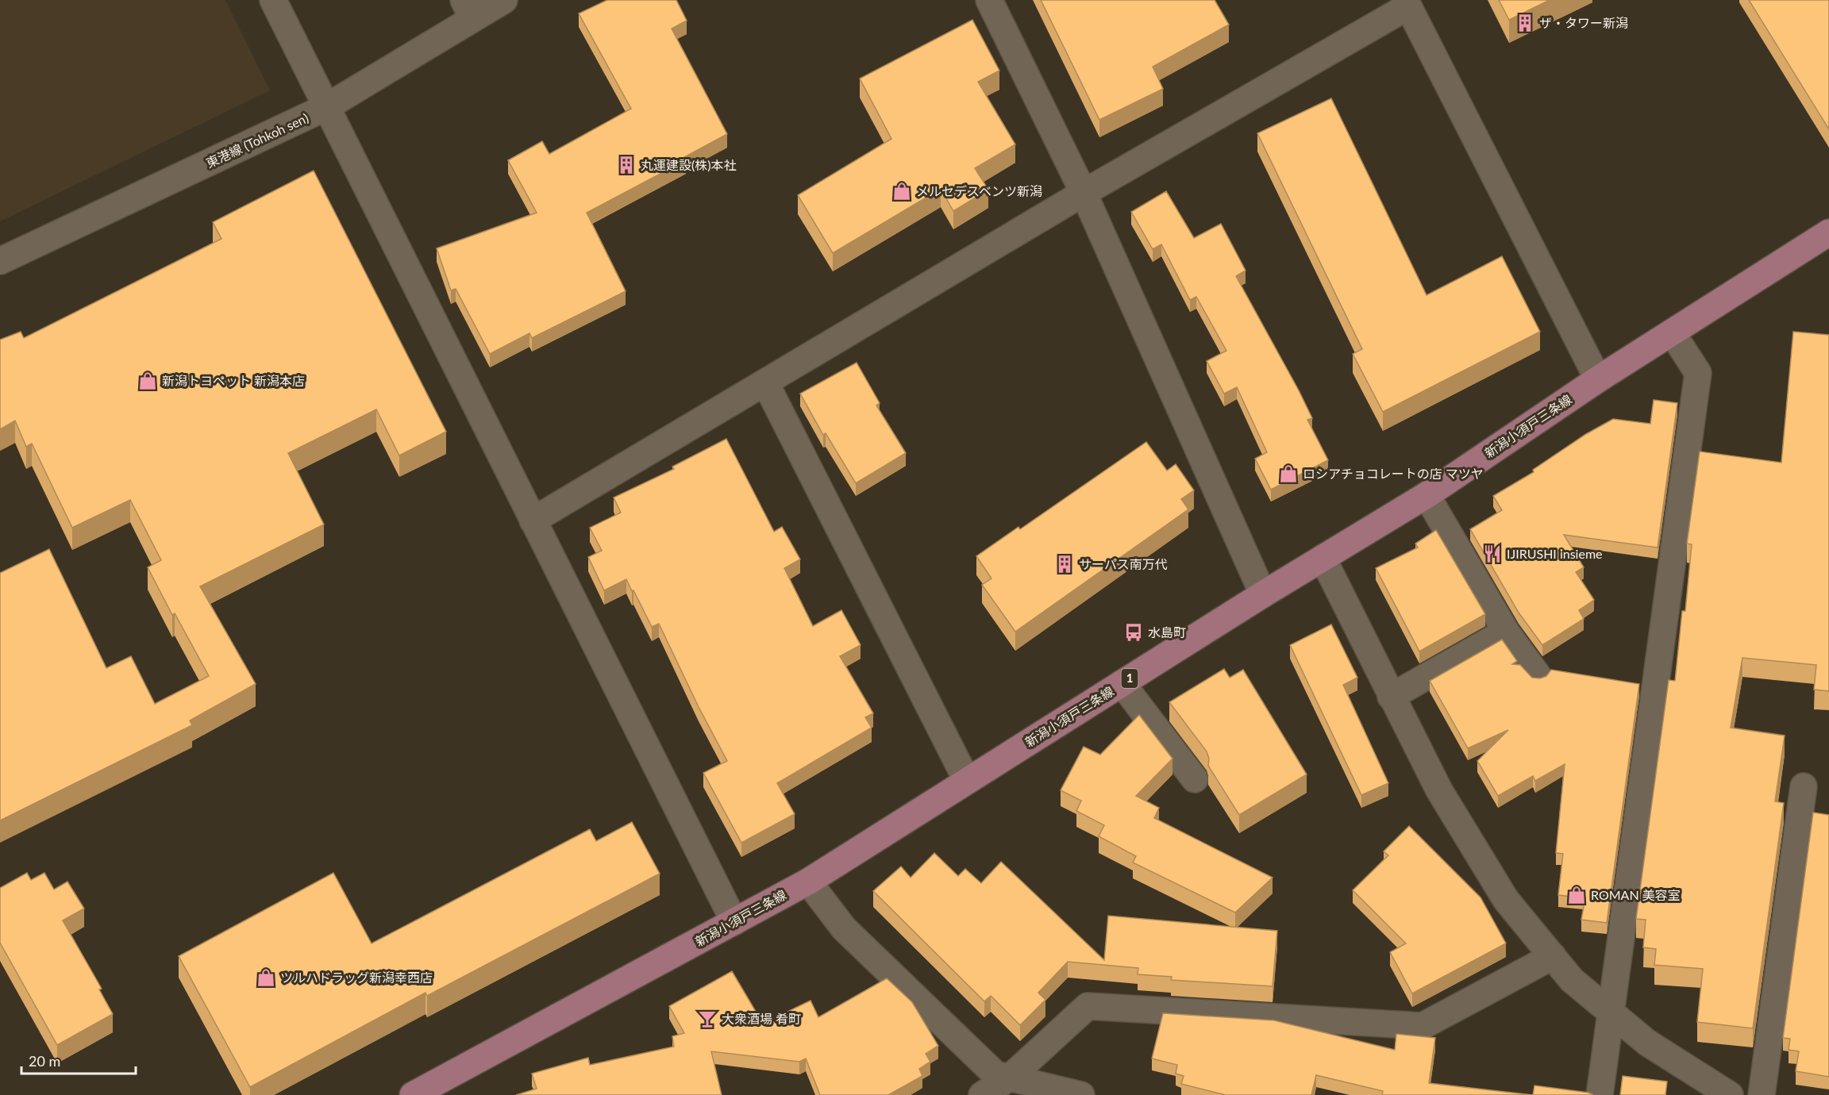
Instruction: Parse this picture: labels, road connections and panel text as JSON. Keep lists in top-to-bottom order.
{
  "streets": {
    "main road": ["新潟小須戸三条線", "1"],
    "street": ["東港線 (Tohkoh sen)"]
  },
  "places": {
    "building": ["ザ・タワー新潟", "丸運建設(株)本社", "サーパス南万代"],
    "shop": [
      "メルセデスベンツ新潟",
      "新潟トヨペット 新潟本店",
      "ロシアチョコレートの店 マツヤ",
      "ROMAN 美容室",
      "ツルハドラッグ新潟幸西店"
    ],
    "restaurant": ["IJIRUSHI insieme"],
    "bus stop": ["水島町"],
    "bar": ["大衆酒場 肴町"]
  },
  "scale_bar": "20 m"
}
